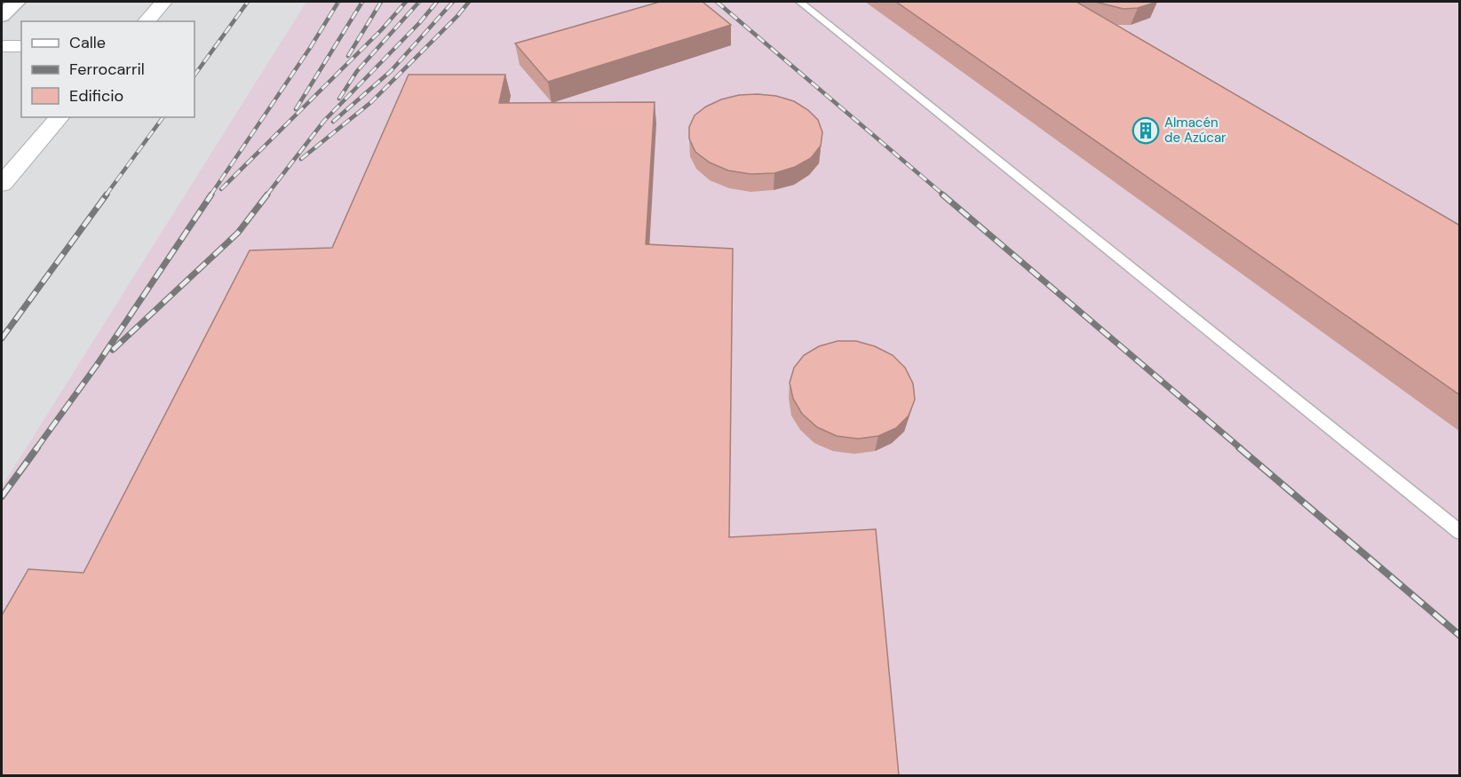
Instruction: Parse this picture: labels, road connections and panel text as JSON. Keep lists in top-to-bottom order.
{
  "places": {
    "building": ["Almacén de Azúcar"]
  },
  "legend": ["Calle", "Ferrocarril", "Edificio"]
}
